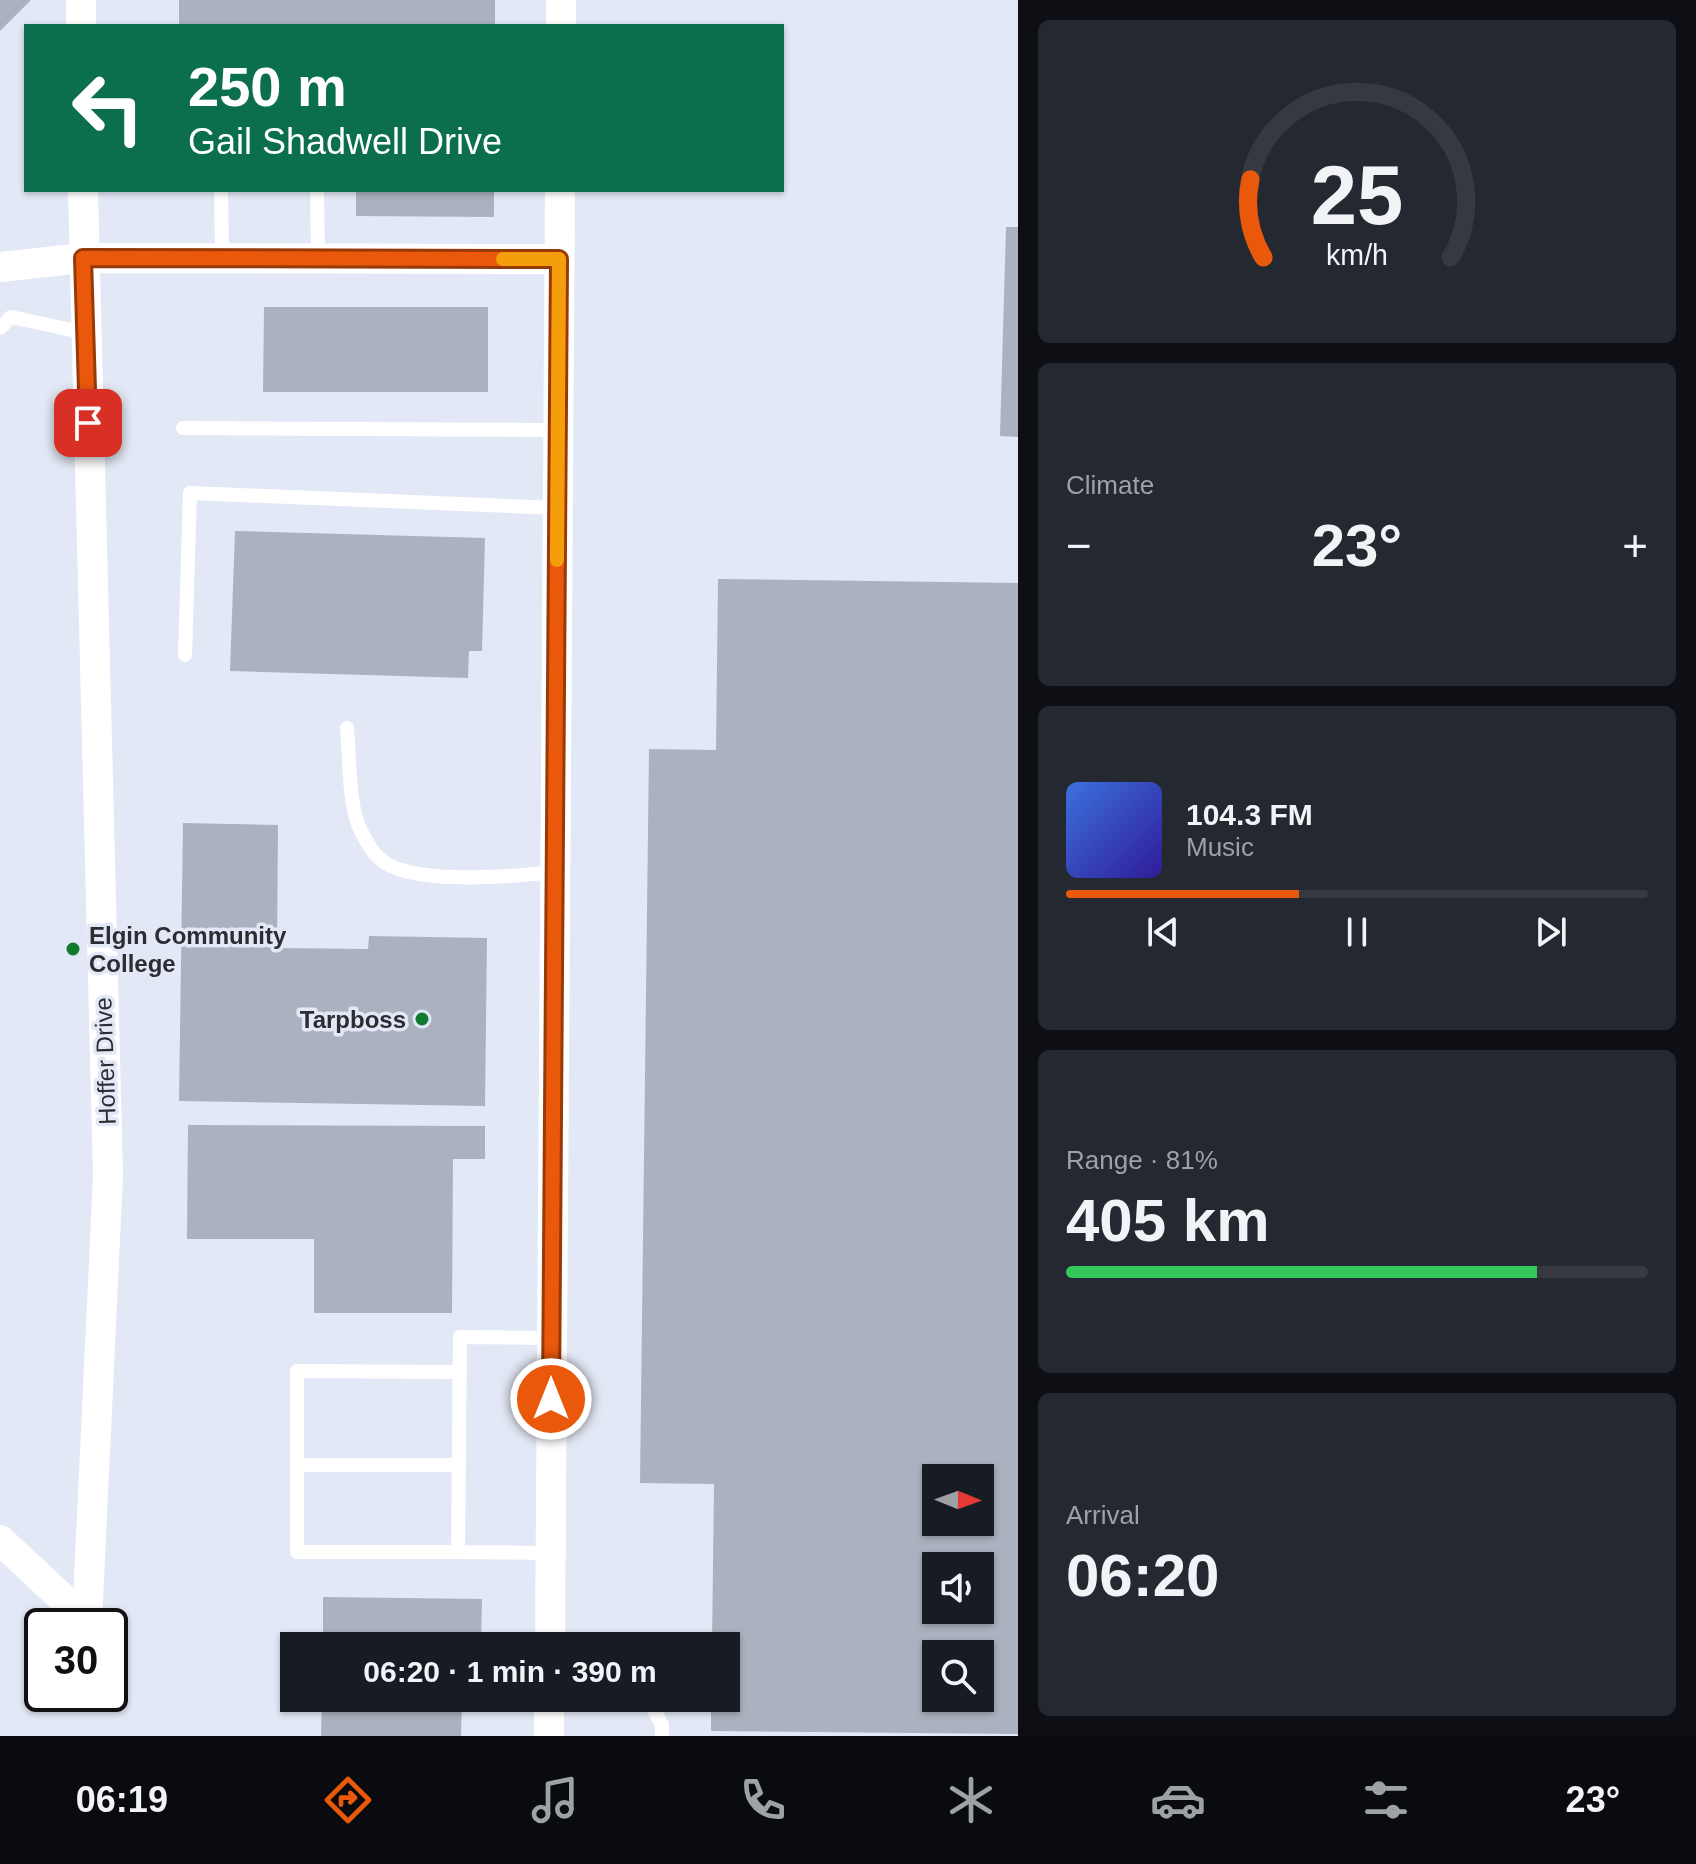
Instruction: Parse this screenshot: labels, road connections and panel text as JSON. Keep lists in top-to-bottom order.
{
  "streets": {
    "street": ["Hoffer Drive"]
  },
  "places": ["Elgin Community College", "Tarpboss"],
  "north": "right",
  "page": {
    "turn": ["250 m", "Gail Shadwell Drive"],
    "tile": [
      "Climate",
      ["Range · 81%", "405 km"],
      ["Arrival", "06:20"]
    ],
    "heat": ["−", "23°", "+"],
    "song": ["104.3 FM", "Music"],
    "limit": "30",
    "trip": "06:20 · 1 min · 390 m",
    "tabs": ["06:19", "23°"],
    "gauge": ["25", "km/h"]
  }
}
